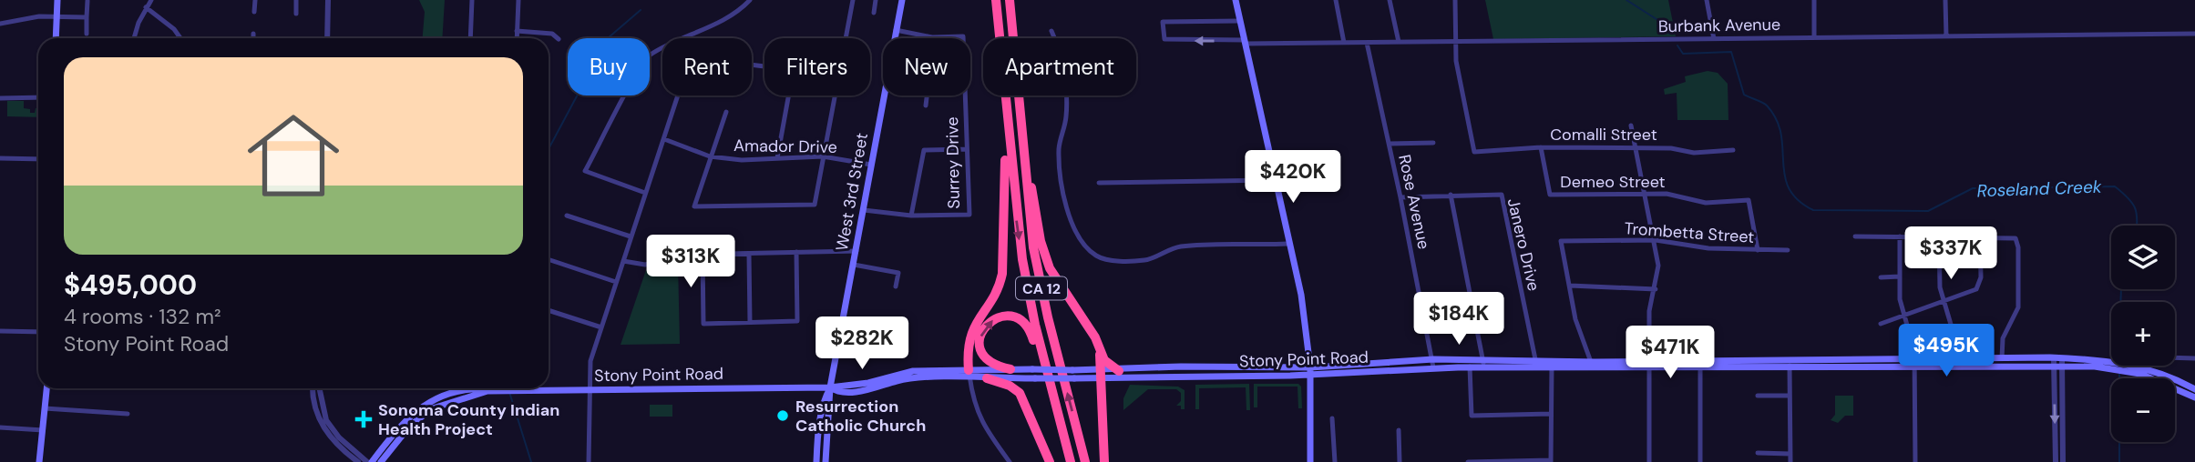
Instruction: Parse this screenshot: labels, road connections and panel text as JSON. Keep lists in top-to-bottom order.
{
  "streets": {
    "highway": ["CA 12"],
    "main road": ["West 3rd Street", "Stony Point Road"],
    "street": [
      "Burbank Avenue",
      "Comalli Street",
      "Amador Drive",
      "Surrey Drive",
      "Demeo Street",
      "Rose Avenue",
      "Trombetta Street",
      "Janero Drive"
    ]
  },
  "crossings": [
    ["Burbank Avenue", "Comalli Street"],
    ["Burbank Avenue", "Rose Avenue"],
    ["Comalli Street", "Demeo Street"],
    ["Amador Drive", "West 3rd Street"],
    ["Surrey Drive", "West 3rd Street"],
    ["Demeo Street", "Trombetta Street"],
    ["West 3rd Street", "Stony Point Road"],
    ["Rose Avenue", "Janero Drive"],
    ["Rose Avenue", "Stony Point Road"],
    ["Trombetta Street", "Stony Point Road"],
    ["Janero Drive", "Stony Point Road"]
  ],
  "water": ["Roseland Creek"],
  "places": {
    "other": ["Resurrection Catholic Church"],
    "health": ["Sonoma County Indian Health Project"]
  },
  "page": {
    "chip": [
      "Buy",
      "Rent",
      "Filters",
      "New",
      "Apartment"
    ],
    "list": [
      {
        "name": "$495,000",
        "note": "4 rooms · 132 m² · Stony Point Road"
      }
    ],
    "price": [
      "$420K",
      "$337K",
      "$313K",
      "$184K",
      "$282K",
      "$495K",
      "$471K"
    ],
    "map_buttons": ["+", "−"]
  }
}
